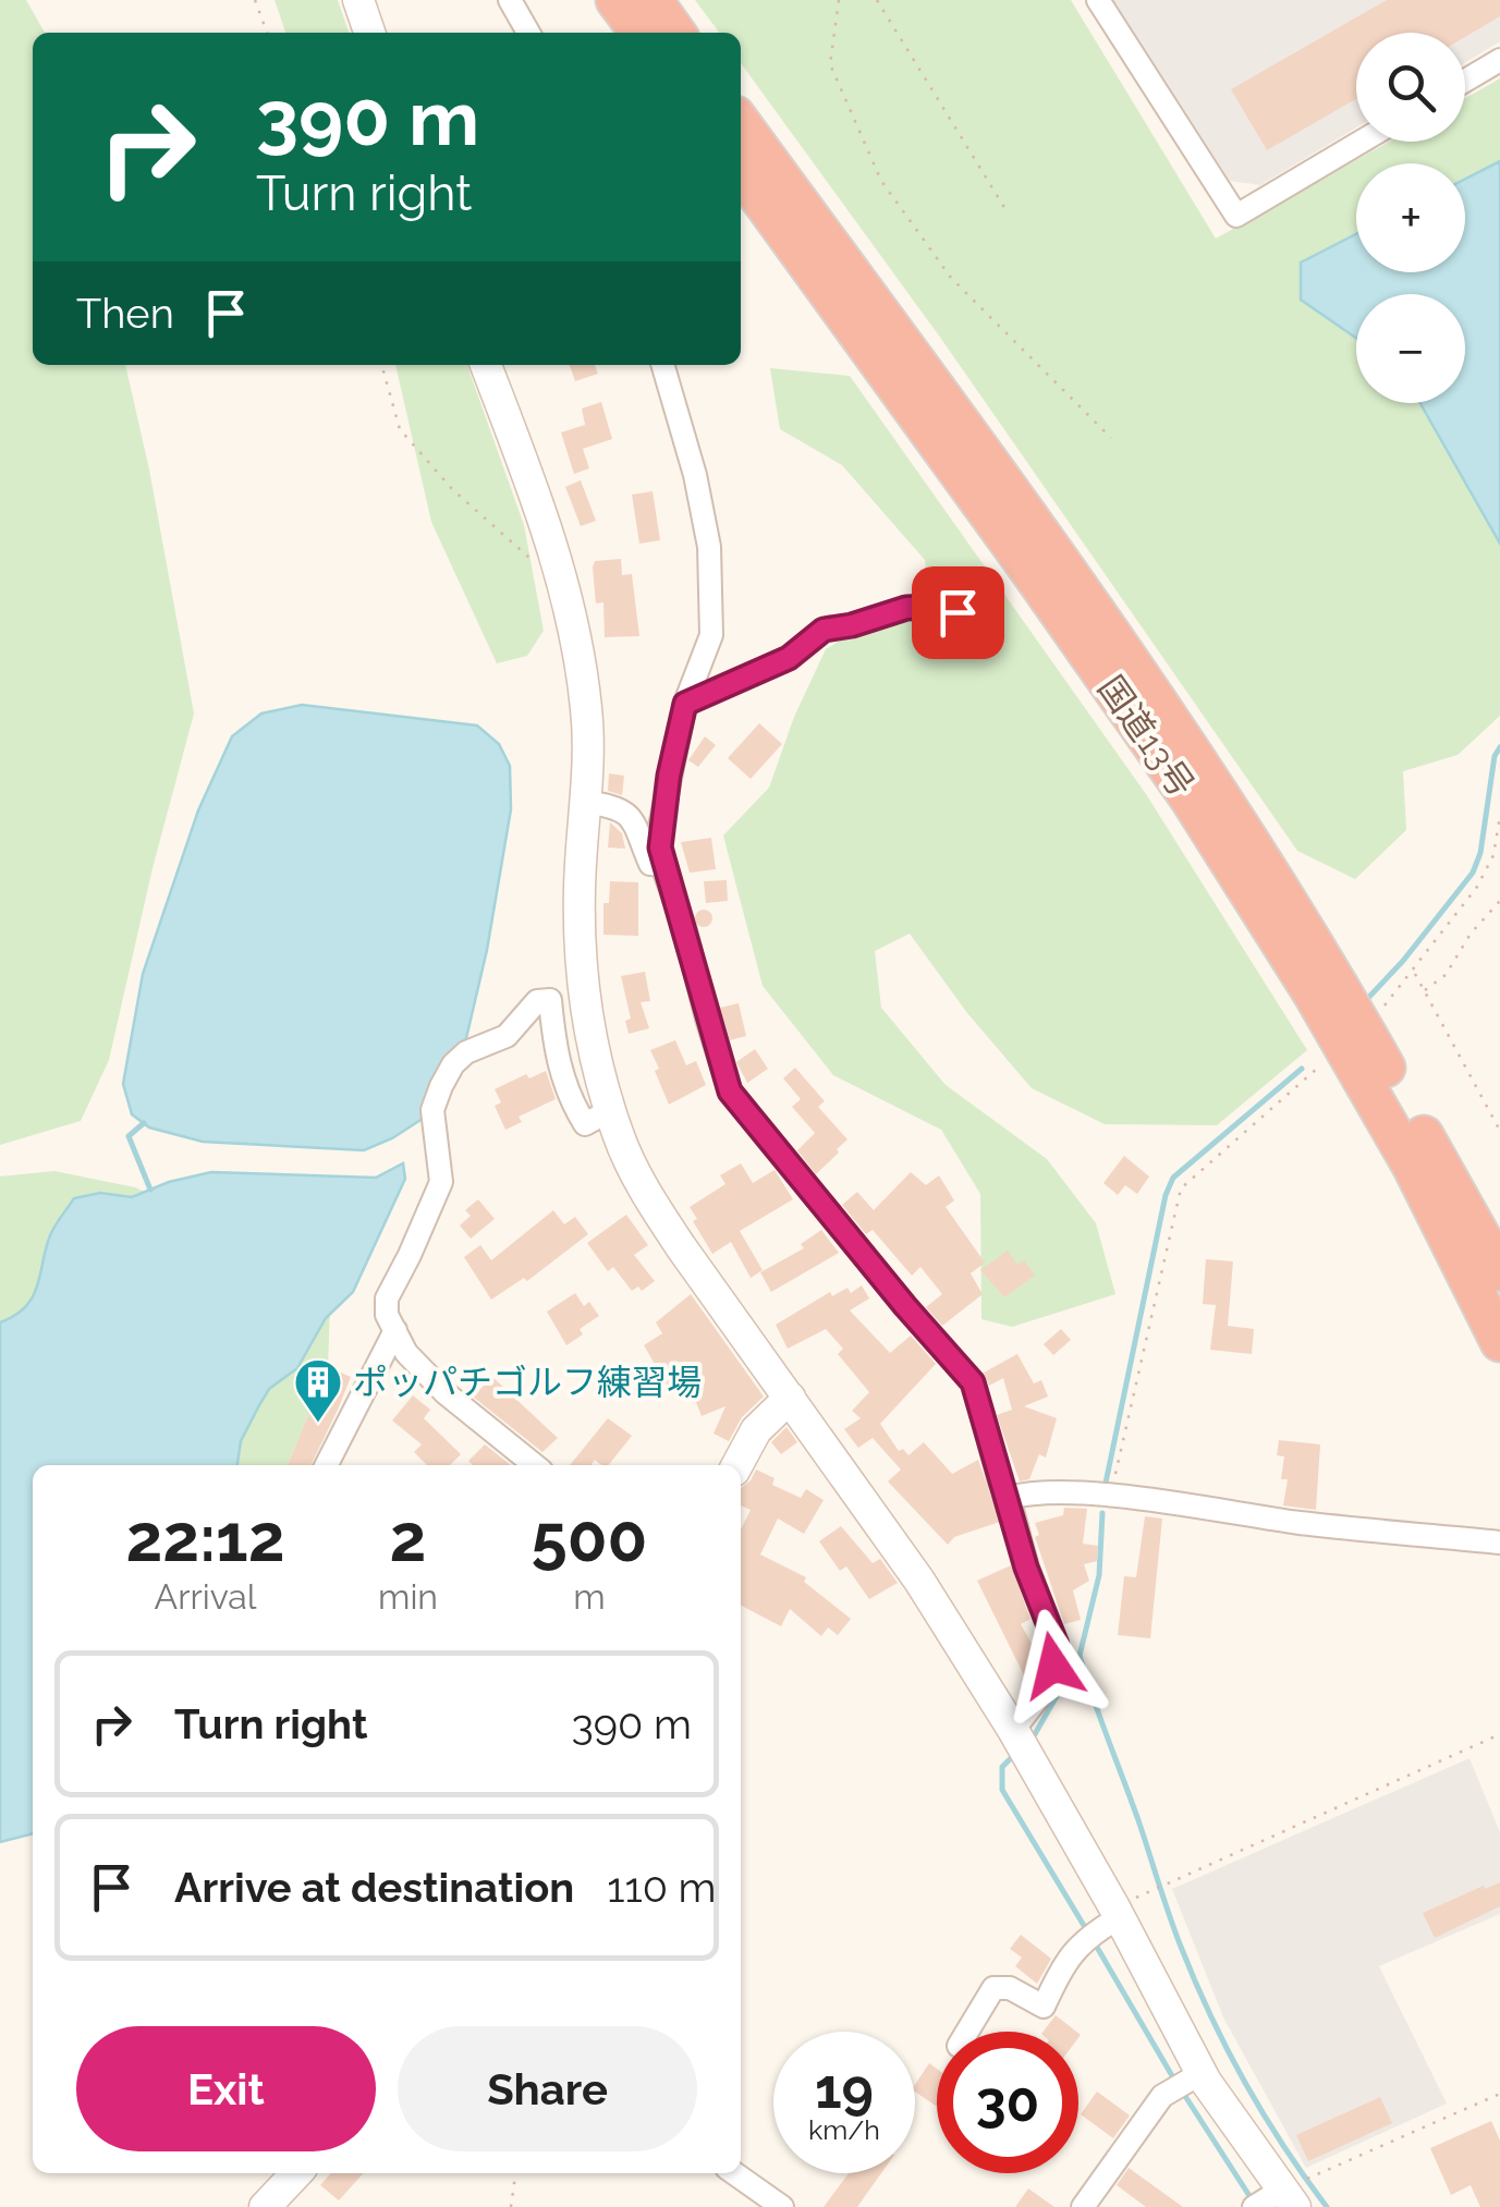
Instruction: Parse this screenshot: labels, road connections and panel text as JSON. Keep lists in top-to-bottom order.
{
  "streets": {
    "highway": ["国道13号"]
  },
  "places": {
    "building": ["ポッパチゴルフ練習場"]
  },
  "page": {
    "map_buttons": ["+", "−"],
    "turn": ["390 m", "Turn right"],
    "then": "Then",
    "eta": [
      "22:12",
      "Arrival",
      "2",
      "min",
      "500",
      "m"
    ],
    "list": [
      {
        "name": "Turn right",
        "value": "390 m"
      },
      {
        "name": "Arrive at destination",
        "value": "110 m"
      }
    ],
    "buttons": ["Exit", "Share"],
    "speed": "19 km/h",
    "limit": "30"
  }
}
